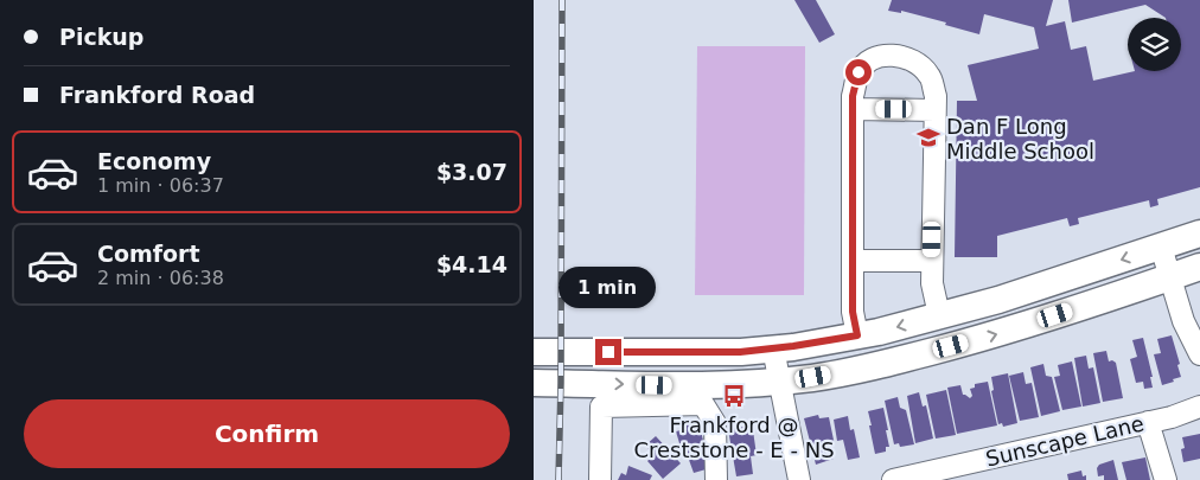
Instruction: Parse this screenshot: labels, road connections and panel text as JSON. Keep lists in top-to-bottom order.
{
  "streets": {
    "street": ["Sunscape Lane"]
  },
  "places": {
    "school or university": ["Dan F Long Middle School"],
    "bus stop": ["Frankford @ Creststone - E - NS"]
  },
  "page": {
    "banner": ["Pickup", "Frankford Road"],
    "list": [
      {
        "name": "Economy",
        "note": "1 min · 06:37",
        "value": "$3.07"
      },
      {
        "name": "Comfort",
        "note": "2 min · 06:38",
        "value": "$4.14"
      }
    ],
    "bubble": "1 min",
    "buttons": "Confirm"
  }
}
